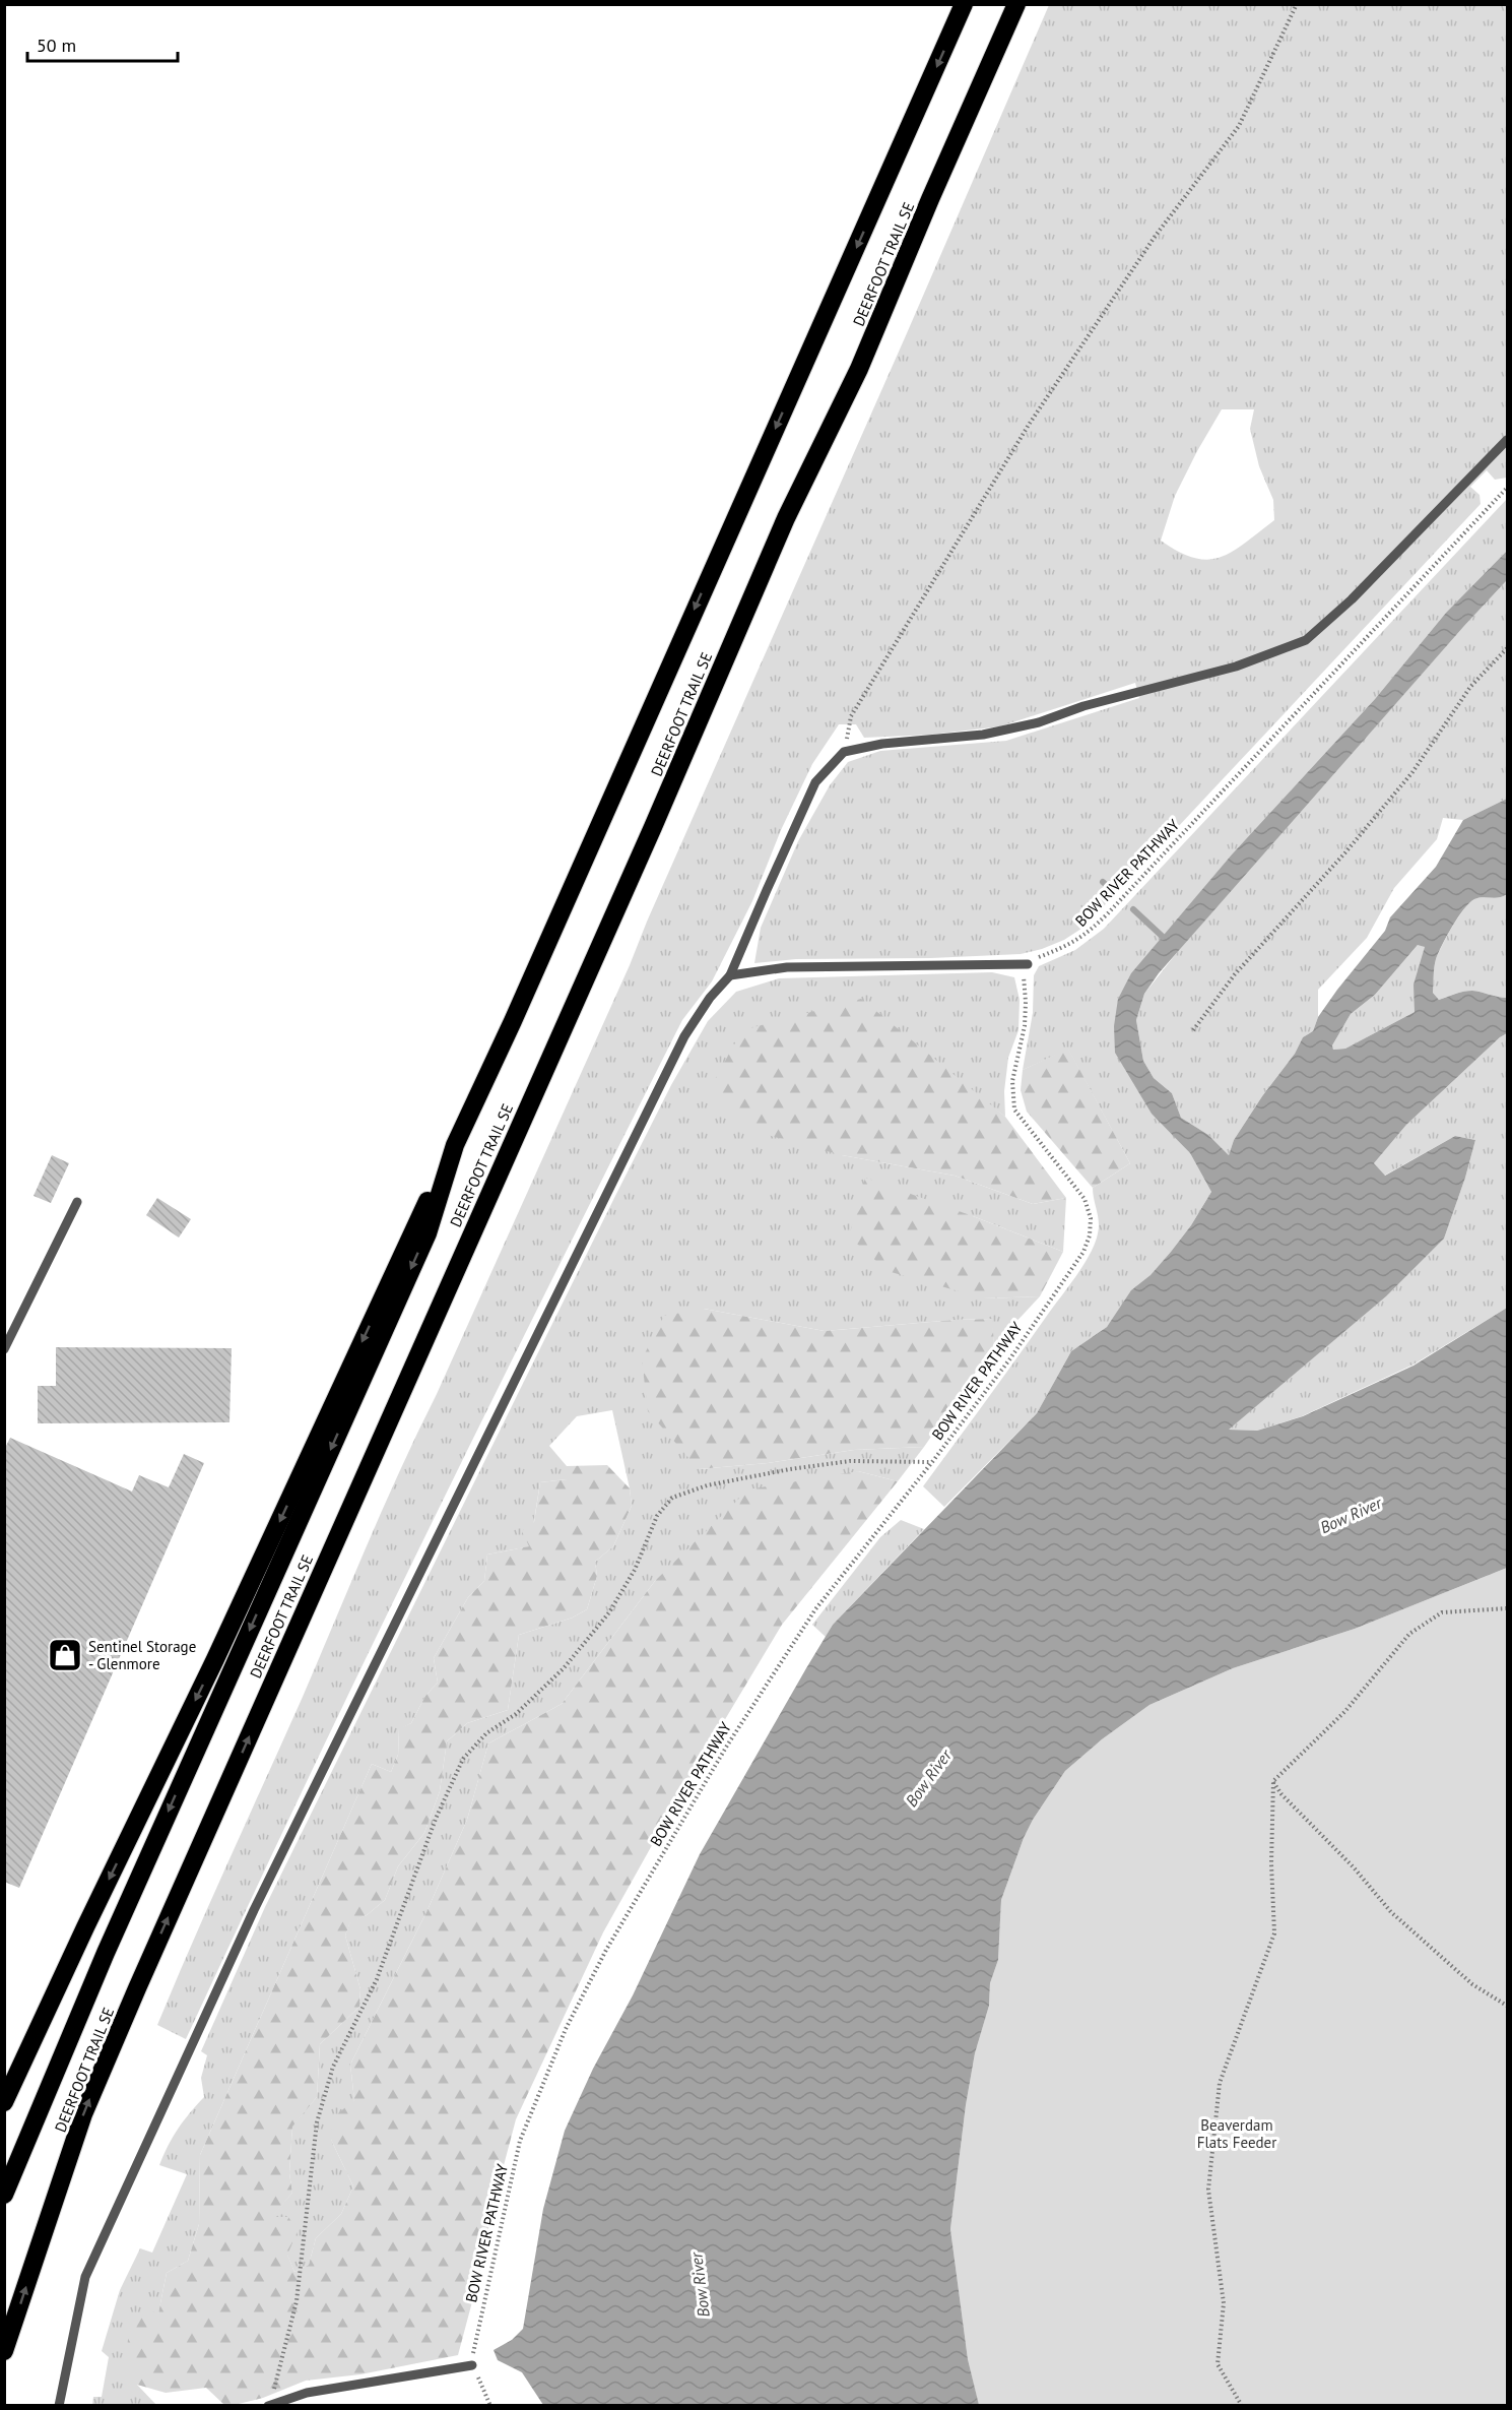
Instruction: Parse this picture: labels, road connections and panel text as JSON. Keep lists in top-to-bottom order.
{
  "streets": {
    "highway": ["DEERFOOT TRAIL SE"],
    "path": ["BOW RIVER PATHWAY"]
  },
  "water": ["Bow River"],
  "parks": ["Beaverdam Flats Feeder"],
  "places": {
    "shop": ["Sentinel Storage - Glenmore"]
  },
  "scale_bar": "50 m"
}
